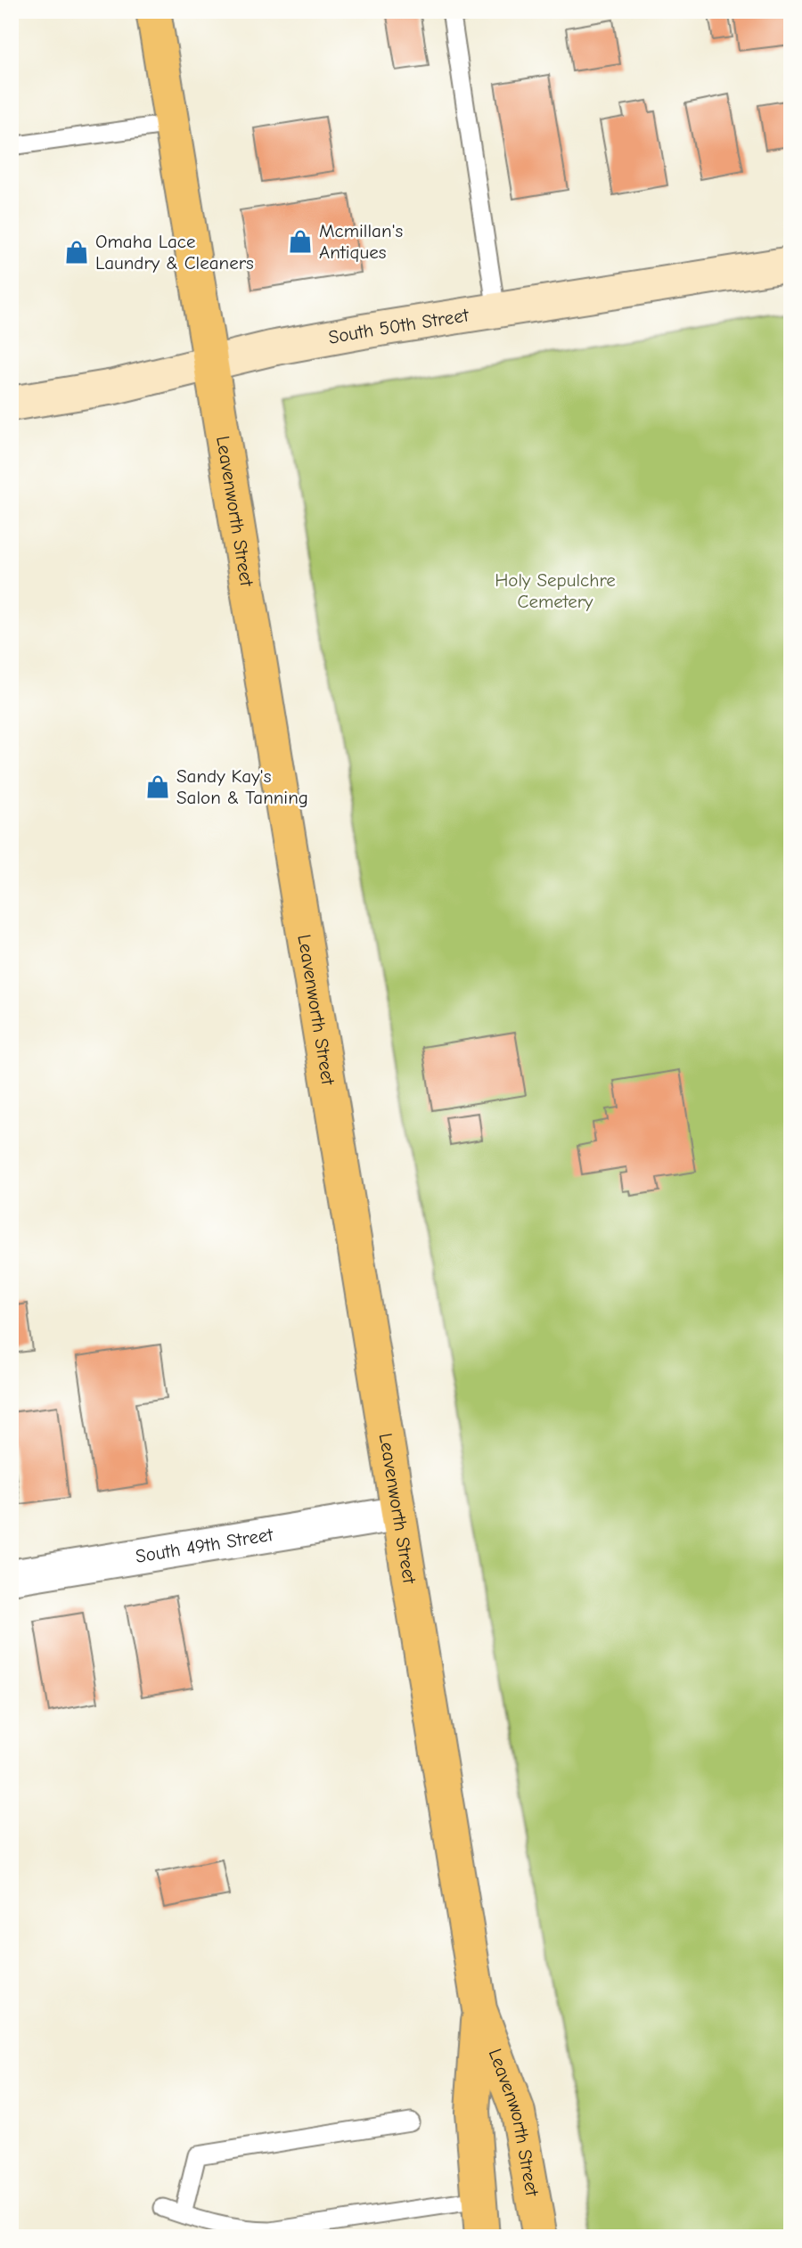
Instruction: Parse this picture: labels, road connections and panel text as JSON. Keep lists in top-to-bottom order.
{
  "streets": {
    "main road": ["South 50th Street", "Leavenworth Street"],
    "street": ["South 49th Street"]
  },
  "crossings": [
    ["South 50th Street", "Leavenworth Street"],
    ["Leavenworth Street", "South 49th Street"]
  ],
  "parks": ["Holy Sepulchre Cemetery"],
  "places": {
    "shop": ["Mcmillan's Antiques", "Omaha Lace Laundry & Cleaners", "Sandy Kay's Salon & Tanning"]
  }
}
